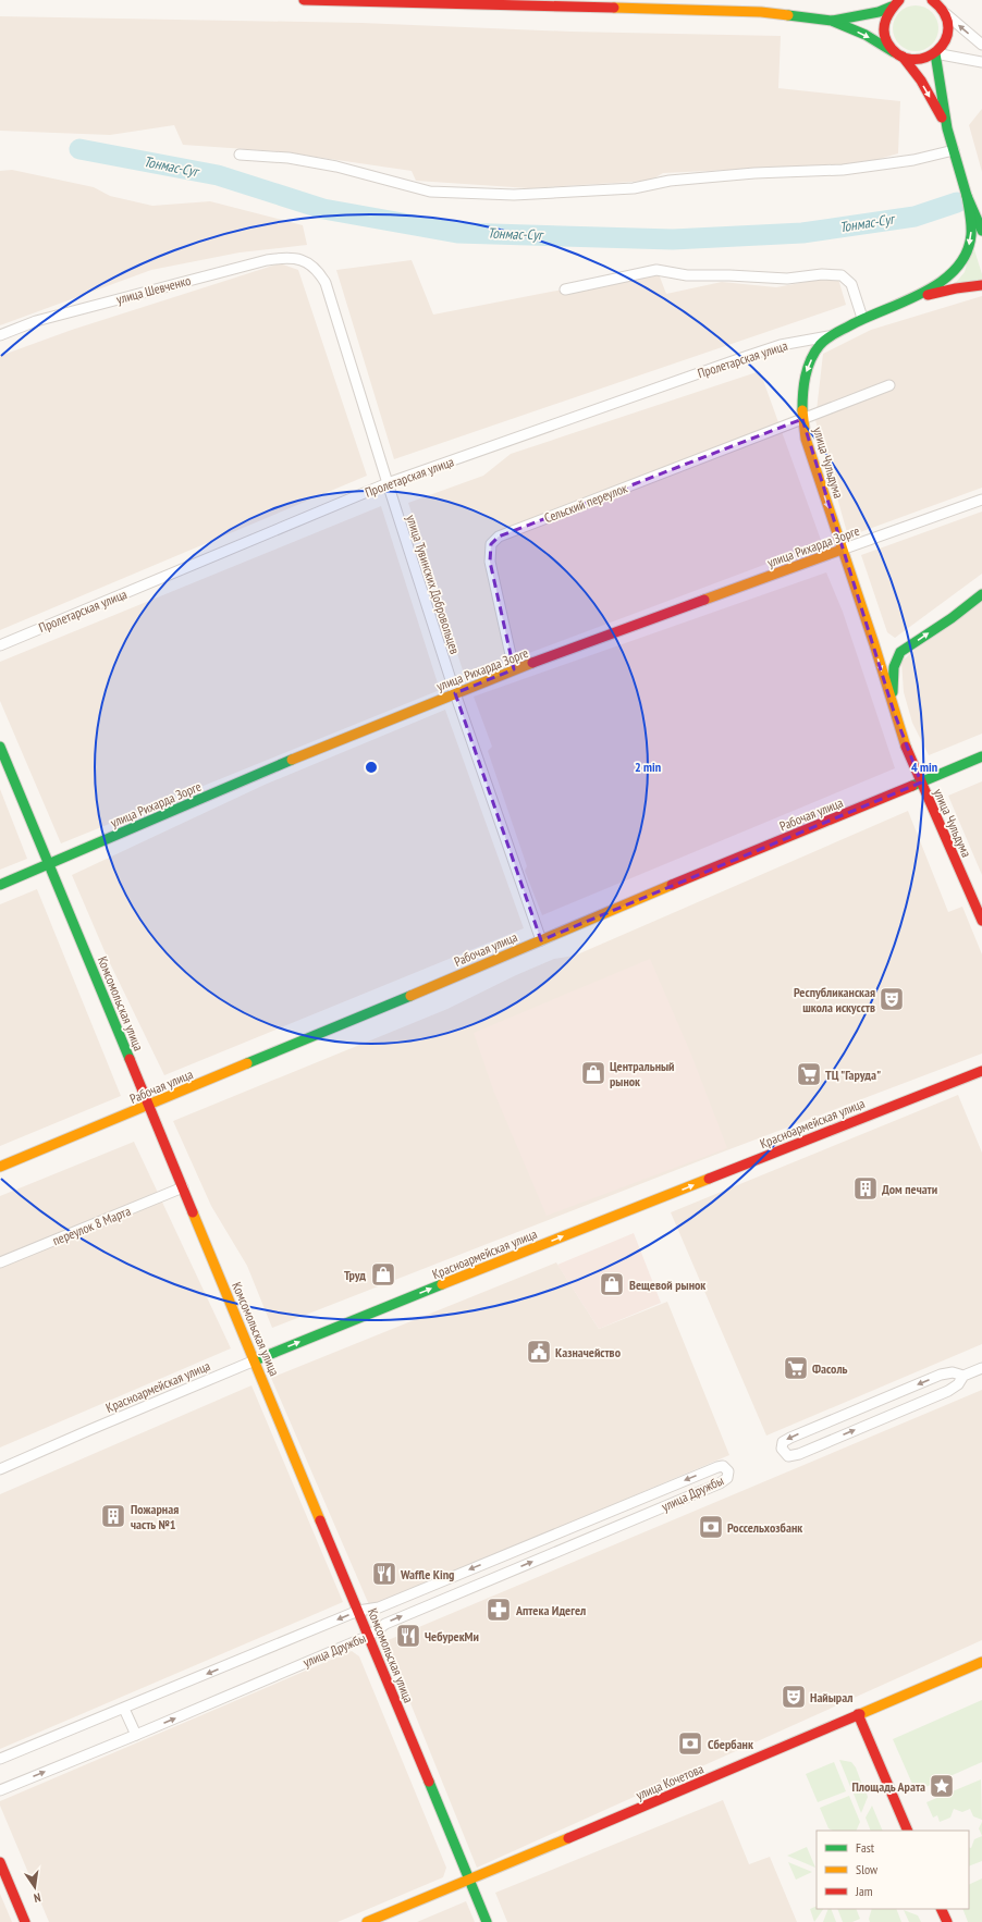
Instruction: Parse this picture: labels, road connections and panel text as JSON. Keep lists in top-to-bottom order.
{
  "streets": {
    "street": [
      "улица Шевченко",
      "Пролетарская улица",
      "улица Чульдума",
      "Сельский переулок",
      "улица Рихарда Зорге",
      "улица Тувинских Добровольцев",
      "Рабочая улица",
      "Комсомольская улица",
      "Красноармейская улица",
      "переулок 8 Марта",
      "улица Дружбы",
      "улица Кочетова"
    ]
  },
  "crossings": [
    ["улица Шевченко", "улица Тувинских Добровольцев"],
    ["Пролетарская улица", "улица Чульдума"],
    ["Пролетарская улица", "улица Тувинских Добровольцев"],
    ["улица Чульдума", "Сельский переулок"],
    ["улица Чульдума", "улица Рихарда Зорге"],
    ["улица Чульдума", "Рабочая улица"],
    ["Сельский переулок", "улица Рихарда Зорге"],
    ["улица Рихарда Зорге", "улица Тувинских Добровольцев"],
    ["улица Рихарда Зорге", "Комсомольская улица"],
    ["улица Тувинских Добровольцев", "Рабочая улица"],
    ["Рабочая улица", "Комсомольская улица"],
    ["Комсомольская улица", "Красноармейская улица"],
    ["Комсомольская улица", "переулок 8 Марта"],
    ["Комсомольская улица", "улица Дружбы"],
    ["Комсомольская улица", "улица Кочетова"]
  ],
  "one_way": ["Красноармейская улица"],
  "water": ["Тонмас-Суг"],
  "places": {
    "theatre": ["Республиканская школа искусств", "Найырал"],
    "shop": ["Центральный рынок", "Труд", "Вещевой рынок"],
    "supermarket": ["ТЦ \"Гаруда\"", "Фасоль"],
    "building": ["Дом печати", "Пожарная часть №1"],
    "public building": ["Казначейство"],
    "bank": ["Россельхозбанк", "Сбербанк"],
    "restaurant": ["Waffle King", "ЧебурекМи"],
    "pharmacy": ["Аптека Идегел"],
    "place": ["Площадь Арата"]
  },
  "legend": ["Fast", "Slow", "Jam"],
  "north": "bottom",
  "rings": ["2 min", "4 min"]
}
